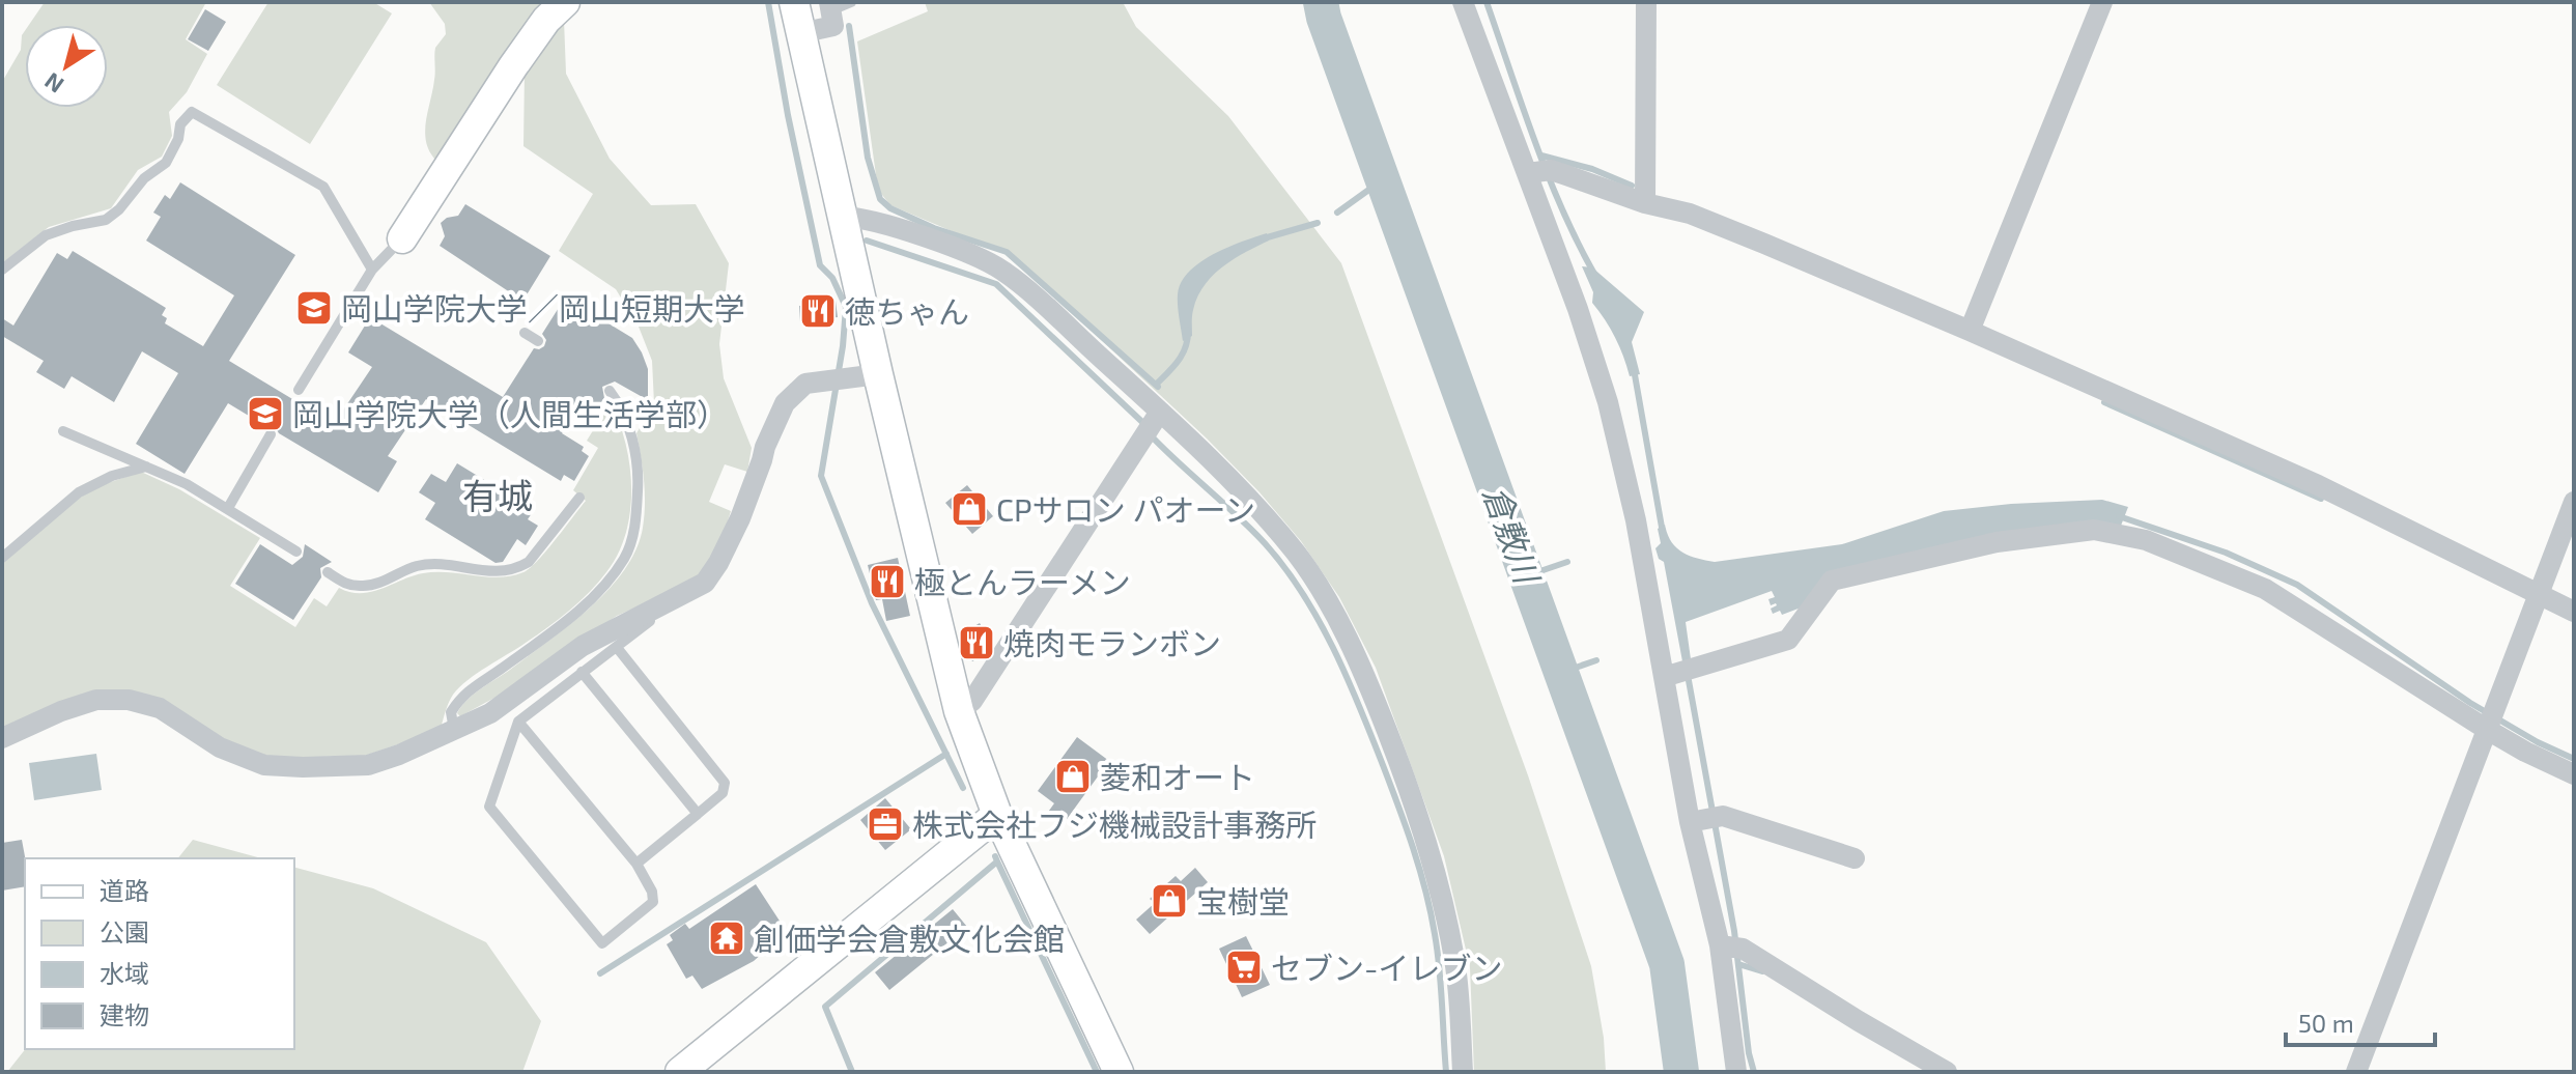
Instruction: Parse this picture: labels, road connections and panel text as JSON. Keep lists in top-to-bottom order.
{
  "districts": ["有城"],
  "water": ["倉敷川"],
  "places": {
    "school or university": ["岡山学院大学／岡山短期大学", "岡山学院大学（人間生活学部）"],
    "restaurant": ["徳ちゃん", "極とんラーメン", "焼肉モランボン"],
    "shop": ["CPサロン パオーン", "菱和オート", "宝樹堂"],
    "office": ["株式会社フジ機械設計事務所"],
    "temple": ["創価学会倉敷文化会館"],
    "supermarket": ["セブン-イレブン"]
  },
  "legend": [
    "道路",
    "公園",
    "水域",
    "建物"
  ],
  "scale_bar": "50 m",
  "north": "bottom left"
}
